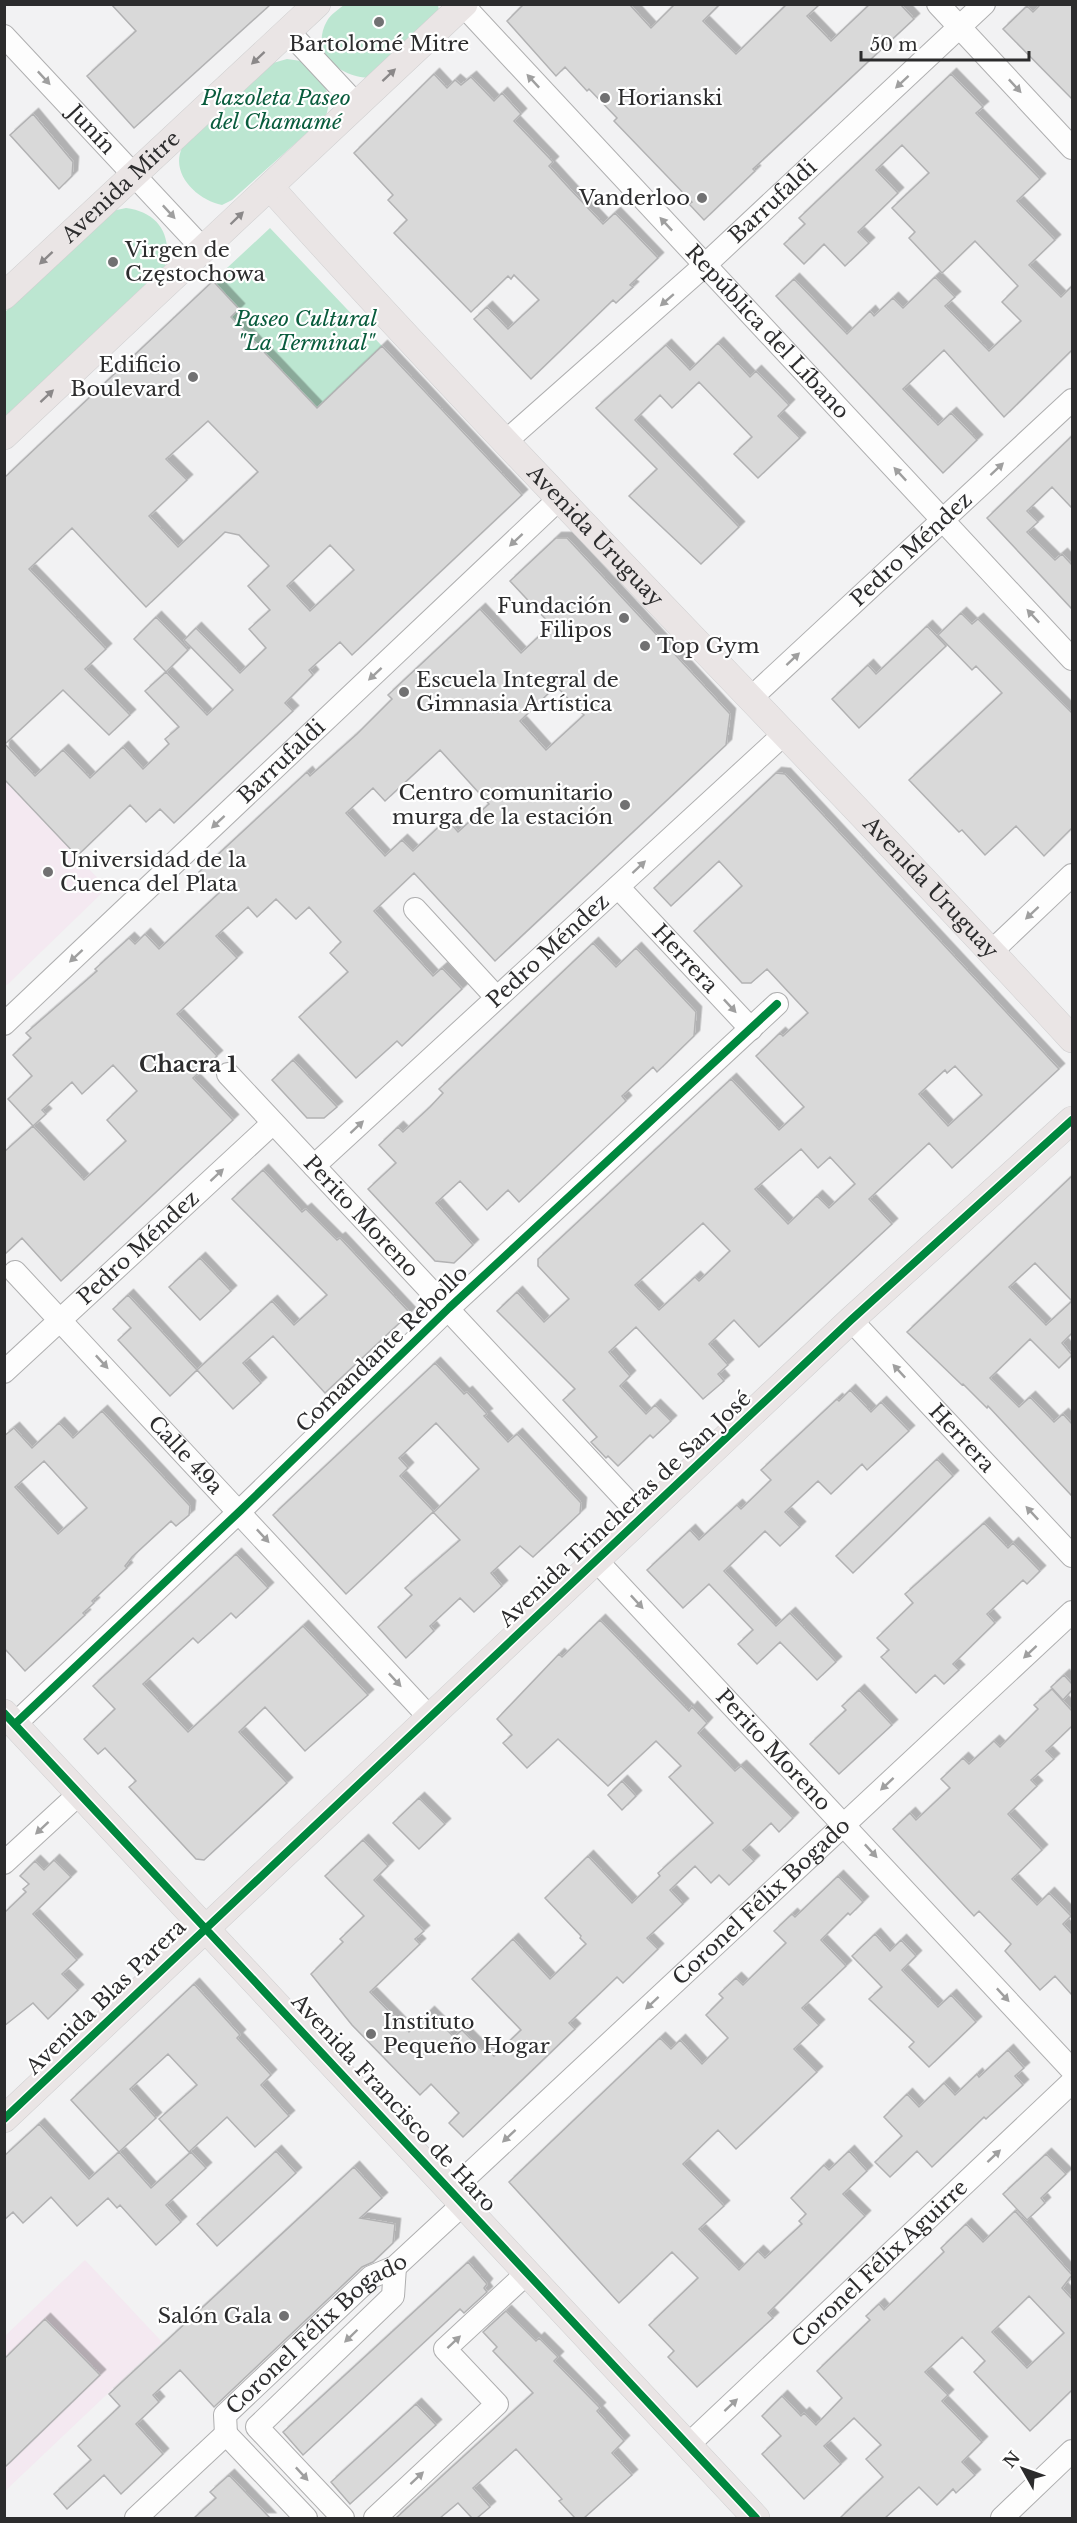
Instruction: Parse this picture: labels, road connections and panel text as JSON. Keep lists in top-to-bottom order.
{
  "streets": {
    "main road": [
      "Avenida Mitre",
      "Avenida Uruguay",
      "Avenida Trincheras de San José",
      "Avenida Blas Parera",
      "Avenida Francisco de Haro"
    ],
    "street": [
      "Junín",
      "Barrufaldi",
      "República del Líbano",
      "Pedro Méndez",
      "Herrera",
      "Perito Moreno",
      "Comandante Rebollo",
      "Calle 49a",
      "Coronel Félix Bogado",
      "Coronel Félix Aguirre"
    ]
  },
  "crossings": [
    ["Junín", "Avenida Mitre"],
    ["Barrufaldi", "República del Líbano"],
    ["Barrufaldi", "Avenida Uruguay"],
    ["República del Líbano", "Pedro Méndez"],
    ["Avenida Uruguay", "Pedro Méndez"],
    ["Pedro Méndez", "Herrera"],
    ["Pedro Méndez", "Perito Moreno"],
    ["Pedro Méndez", "Calle 49a"],
    ["Herrera", "Comandante Rebollo"],
    ["Herrera", "Avenida Trincheras de San José"],
    ["Perito Moreno", "Comandante Rebollo"],
    ["Perito Moreno", "Avenida Trincheras de San José"],
    ["Perito Moreno", "Coronel Félix Bogado"],
    ["Comandante Rebollo", "Calle 49a"],
    ["Comandante Rebollo", "Avenida Francisco de Haro"],
    ["Calle 49a", "Avenida Trincheras de San José"],
    ["Avenida Trincheras de San José", "Avenida Blas Parera"],
    ["Avenida Trincheras de San José", "Avenida Francisco de Haro"],
    ["Coronel Félix Bogado", "Avenida Francisco de Haro"],
    ["Avenida Blas Parera", "Avenida Francisco de Haro"],
    ["Avenida Francisco de Haro", "Coronel Félix Aguirre"]
  ],
  "one_way": [
    "Junín",
    "Barrufaldi",
    "República del Líbano",
    "Pedro Méndez",
    "Perito Moreno",
    "Calle 49a",
    "Coronel Félix Bogado",
    "Coronel Félix Aguirre"
  ],
  "districts": ["Chacra 1"],
  "parks": ["Plazoleta Paseo del Chamamé", "Paseo Cultural \"La Terminal\""],
  "places": [
    "Bartolomé Mitre",
    "Horianski",
    "Vanderloo",
    "Virgen de Częstochowa",
    "Edificio Boulevard",
    "Fundación Filipos",
    "Top Gym",
    "Escuela Integral de Gimnasia Artística",
    "Centro comunitario murga de la estación",
    "Universidad de la Cuenca del Plata",
    "Instituto Pequeño Hogar",
    "Salón Gala"
  ],
  "scale_bar": "50 m",
  "north": "top left"
}
